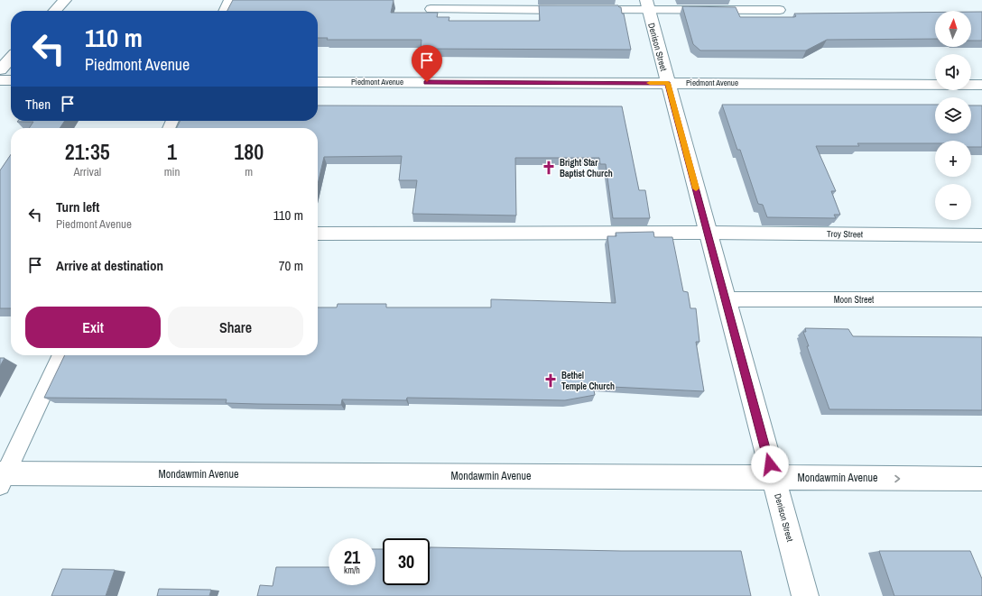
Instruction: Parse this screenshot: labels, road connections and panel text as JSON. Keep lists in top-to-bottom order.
{
  "streets": {
    "street": ["Denison Street", "Piedmont Avenue", "Mondawmin Avenue"],
    "lane": ["Troy Street", "Moon Street"]
  },
  "crossings": [
    ["Denison Street", "Piedmont Avenue"],
    ["Denison Street", "Troy Street"],
    ["Denison Street", "Moon Street"],
    ["Denison Street", "Mondawmin Avenue"]
  ],
  "places": {
    "church": ["Bright Star Baptist Church", "Bethel Temple Church"]
  },
  "north": "top",
  "page": {
    "map_buttons": ["+", "−"],
    "turn": ["110 m", "Piedmont Avenue"],
    "then": "Then",
    "eta": [
      "21:35",
      "Arrival",
      "1",
      "min",
      "180",
      "m"
    ],
    "list": [
      {
        "name": "Turn left",
        "note": "Piedmont Avenue",
        "value": "110 m"
      },
      {
        "name": "Arrive at destination",
        "value": "70 m"
      }
    ],
    "buttons": ["Exit", "Share"],
    "speed": "21 km/h",
    "limit": "30"
  }
}
